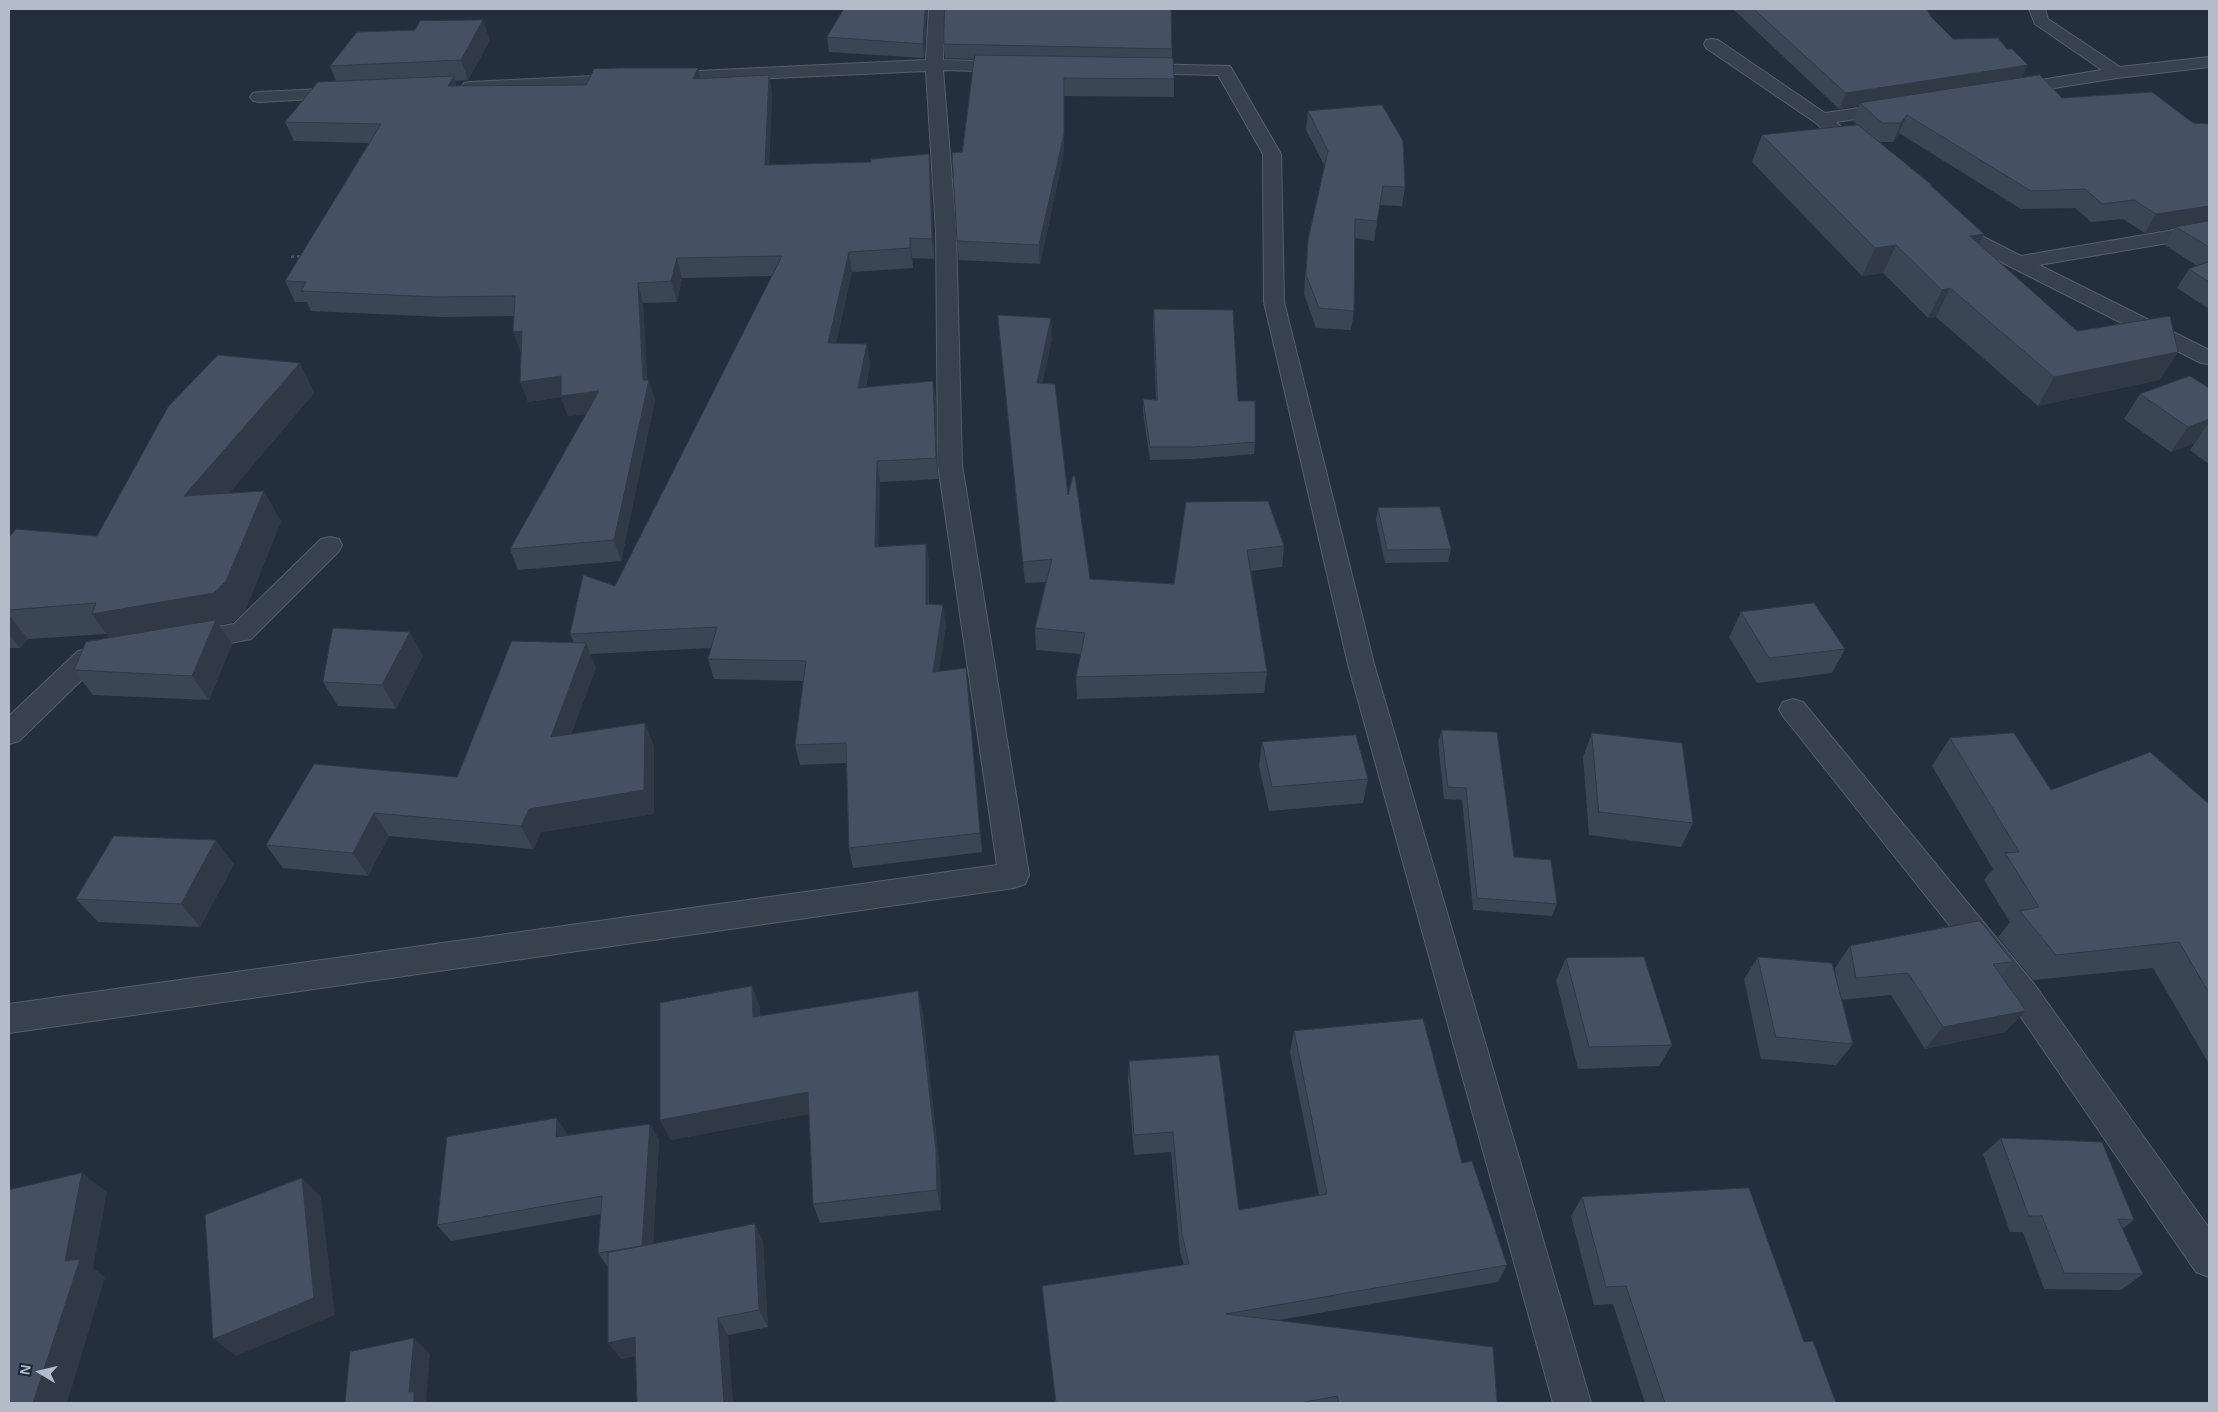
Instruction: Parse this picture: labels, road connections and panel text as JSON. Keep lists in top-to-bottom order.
{
  "north": "left"
}
